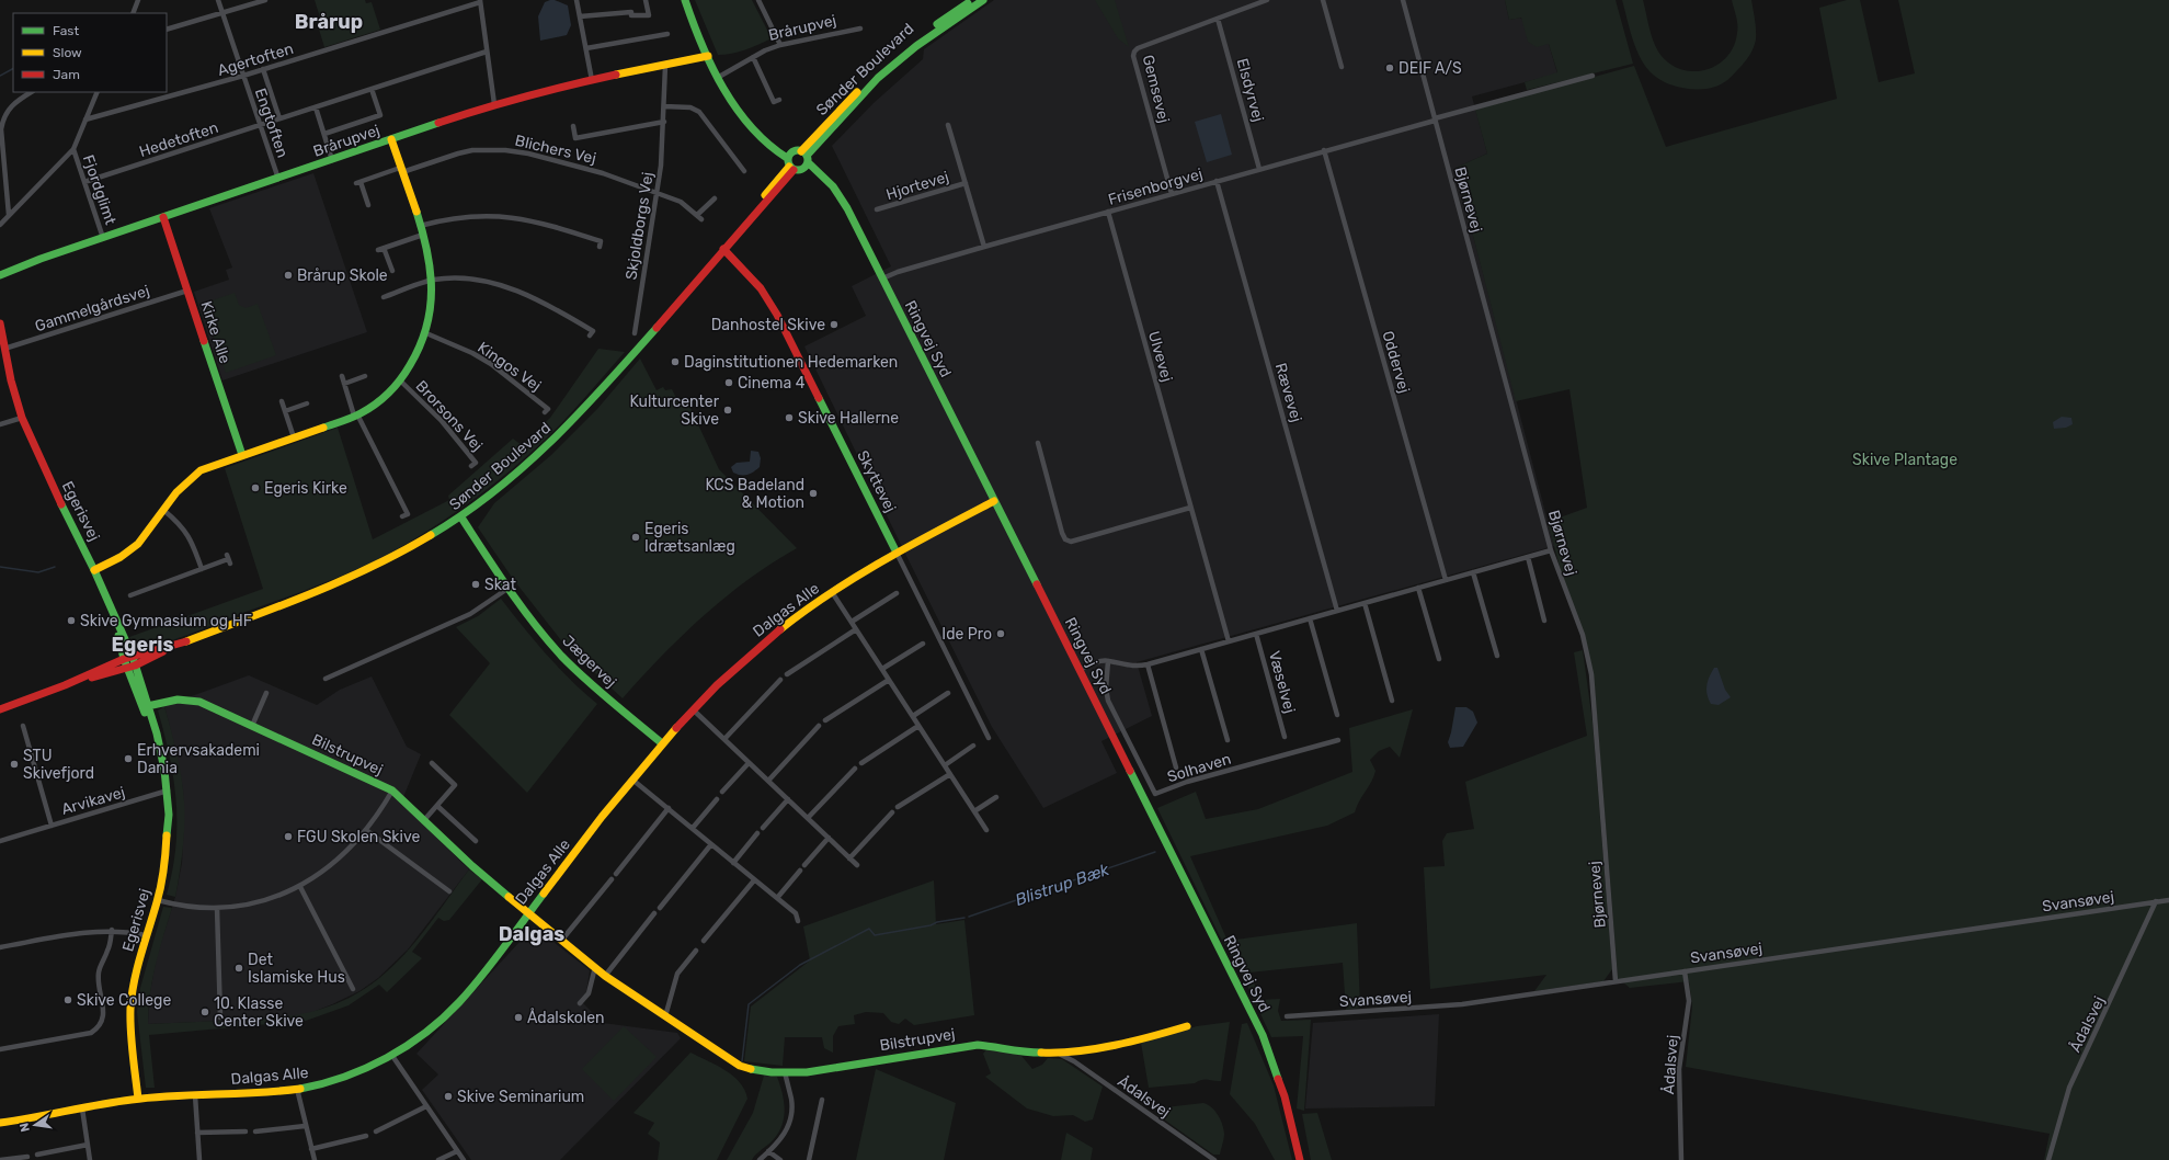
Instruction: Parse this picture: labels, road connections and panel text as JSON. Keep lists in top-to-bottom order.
{
  "streets": {
    "street": [
      "Brårupvej",
      "Agertoften",
      "Sønder Boulevard",
      "Gemsevej",
      "Elsdyrvej",
      "Engtoften",
      "Hedetoften",
      "Blichers Vej",
      "Hjortevej",
      "Frisenborgvej",
      "Fjordglimt",
      "Bjørnevej",
      "Skjoldborgs Vej",
      "Gammelgårdsvej",
      "Kirke Alle",
      "Ringvej Syd",
      "Ulvevej",
      "Oddervej",
      "Kingos Vej",
      "Rævevej",
      "Brorsons Vej",
      "Skyttevej",
      "Egerisvej",
      "Dalgas Alle",
      "Jægervej",
      "Væselvej",
      "Bilstrupvej",
      "Solhaven",
      "Arvikavej",
      "Svansøvej",
      "Ådalsvej"
    ]
  },
  "crossings": [
    ["Brårupvej", "Engtoften"],
    ["Brårupvej", "Fjordglimt"],
    ["Brårupvej", "Skjoldborgs Vej"],
    ["Brårupvej", "Kirke Alle"],
    ["Agertoften", "Engtoften"],
    ["Sønder Boulevard", "Ringvej Syd"],
    ["Sønder Boulevard", "Skyttevej"],
    ["Sønder Boulevard", "Egerisvej"],
    ["Sønder Boulevard", "Jægervej"],
    ["Gemsevej", "Elsdyrvej"],
    ["Gemsevej", "Frisenborgvej"],
    ["Elsdyrvej", "Frisenborgvej"],
    ["Engtoften", "Hedetoften"],
    ["Hedetoften", "Fjordglimt"],
    ["Blichers Vej", "Skjoldborgs Vej"],
    ["Hjortevej", "Frisenborgvej"],
    ["Frisenborgvej", "Bjørnevej"],
    ["Frisenborgvej", "Ringvej Syd"],
    ["Frisenborgvej", "Ulvevej"],
    ["Frisenborgvej", "Oddervej"],
    ["Frisenborgvej", "Rævevej"],
    ["Bjørnevej", "Væselvej"],
    ["Bjørnevej", "Svansøvej"],
    ["Gammelgårdsvej", "Kirke Alle"],
    ["Gammelgårdsvej", "Egerisvej"],
    ["Ringvej Syd", "Dalgas Alle"],
    ["Ulvevej", "Væselvej"],
    ["Oddervej", "Væselvej"],
    ["Rævevej", "Væselvej"],
    ["Skyttevej", "Dalgas Alle"],
    ["Egerisvej", "Dalgas Alle"],
    ["Egerisvej", "Bilstrupvej"],
    ["Egerisvej", "Arvikavej"],
    ["Dalgas Alle", "Jægervej"],
    ["Dalgas Alle", "Bilstrupvej"],
    ["Væselvej", "Solhaven"],
    ["Bilstrupvej", "Ådalsvej"],
    ["Svansøvej", "Ådalsvej"]
  ],
  "districts": ["Brårup", "Egeris", "Dalgas"],
  "water": ["Blistrup Bæk"],
  "parks": ["Skive Plantage"],
  "places": [
    "DEIF A/S",
    "Brårup Skole",
    "Danhostel Skive",
    "Daginstitutionen Hedemarken",
    "Cinema 4",
    "Kulturcenter Skive",
    "Skive Hallerne",
    "Egeris Kirke",
    "KCS Badeland & Motion",
    "Egeris Idrætsanlæg",
    "Skat",
    "Skive Gymnasium og HF",
    "Ide Pro",
    "Erhvervsakademi Dania",
    "STU Skivefjord",
    "FGU Skolen Skive",
    "Det Islamiske Hus",
    "Skive College",
    "10. Klasse Center Skive",
    "Ådalskolen",
    "Skive Seminarium"
  ],
  "legend": ["Fast", "Slow", "Jam"],
  "north": "left"
}
